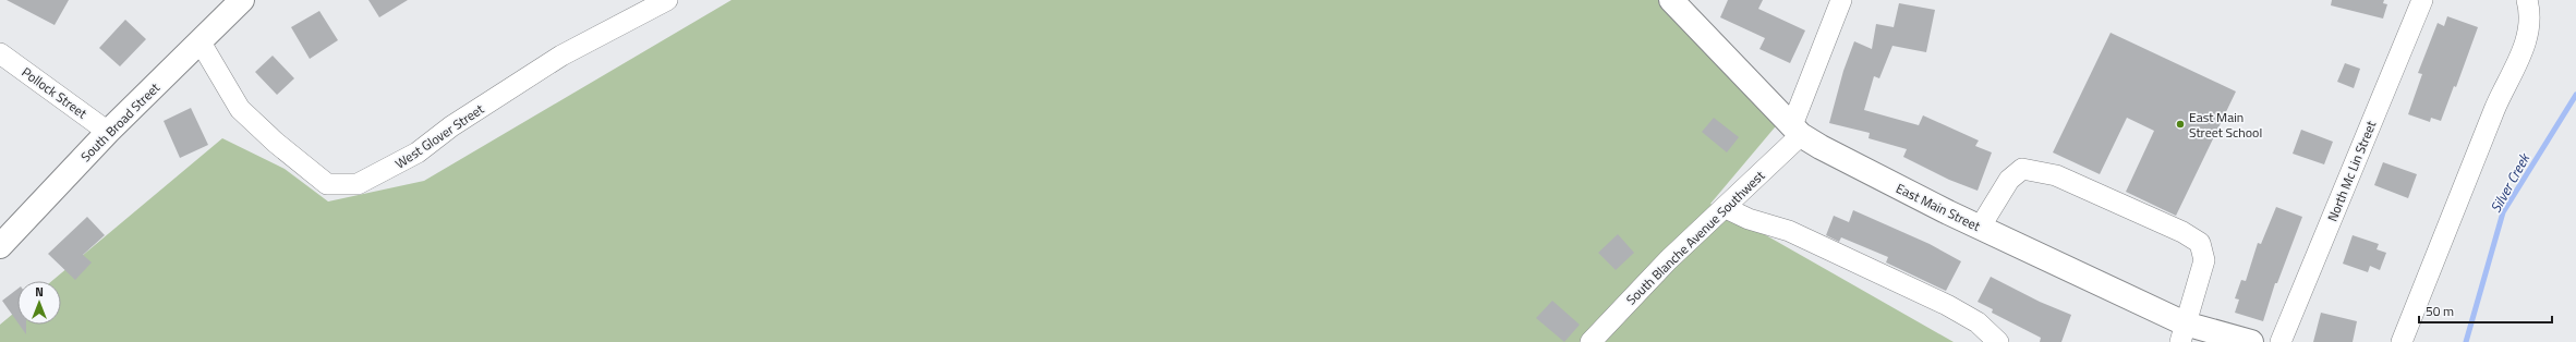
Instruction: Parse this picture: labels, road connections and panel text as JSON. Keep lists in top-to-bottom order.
{
  "streets": {
    "main road": ["South Broad Street", "East Main Street"],
    "street": [
      "Pollock Street",
      "West Glover Street",
      "North Mc Lin Street",
      "South Blanche Avenue Southwest"
    ]
  },
  "crossings": [
    ["Pollock Street", "South Broad Street"],
    ["South Broad Street", "West Glover Street"],
    ["East Main Street", "South Blanche Avenue Southwest"]
  ],
  "water": ["Silver Creek"],
  "places": ["East Main Street School"],
  "scale_bar": "50 m",
  "north": "top"
}
